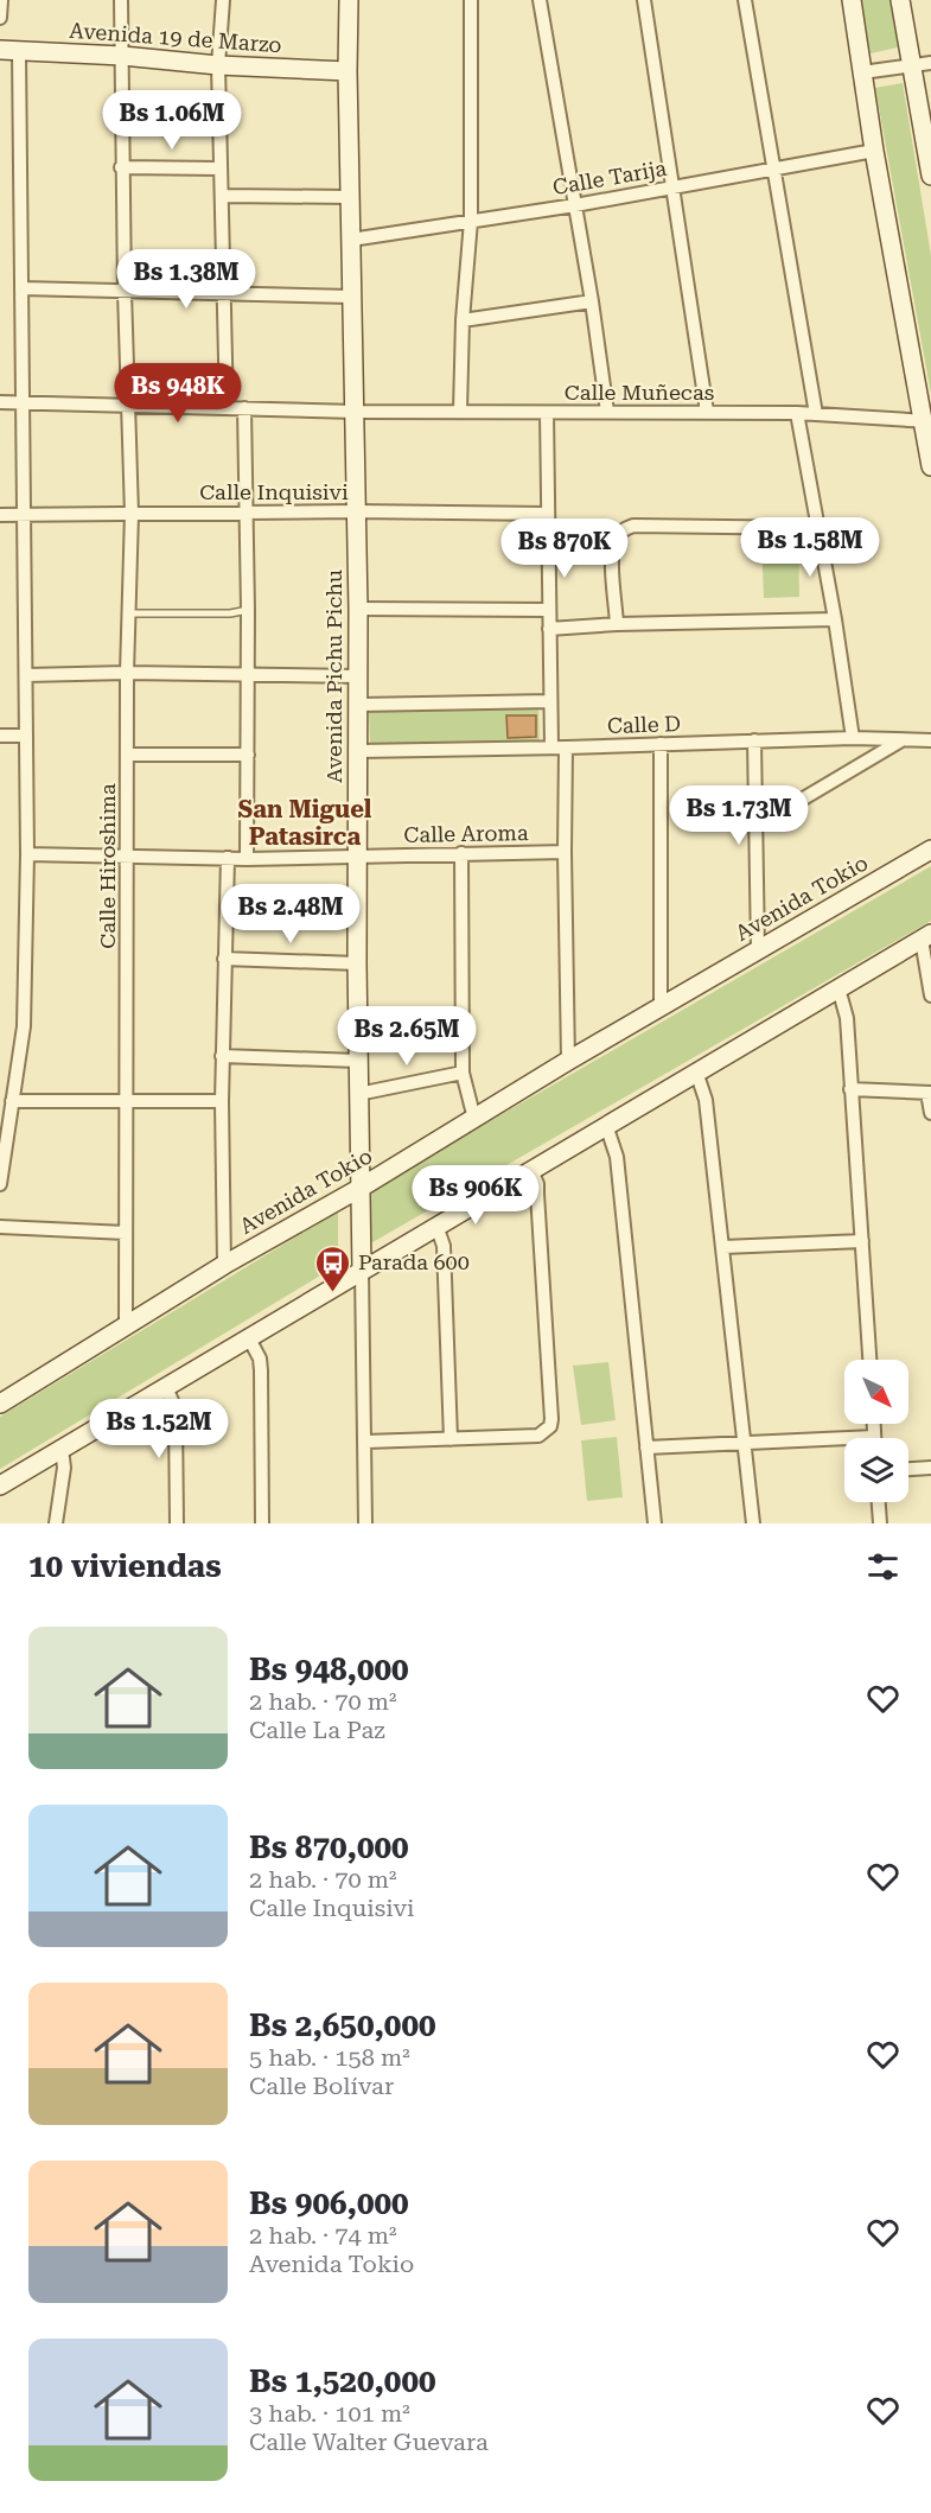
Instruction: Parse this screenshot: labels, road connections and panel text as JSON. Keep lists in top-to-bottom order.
{
  "streets": {
    "street": [
      "Avenida 19 de Marzo",
      "Calle Tarija",
      "Calle Muñecas",
      "Calle Inquisivi",
      "Avenida Pichu Pichu",
      "Calle D",
      "Calle Aroma",
      "Calle Hiroshima",
      "Avenida Tokio"
    ]
  },
  "crossings": [
    ["Avenida 19 de Marzo", "Avenida Pichu Pichu"],
    ["Avenida 19 de Marzo", "Calle Hiroshima"],
    ["Calle Tarija", "Avenida Pichu Pichu"],
    ["Calle Muñecas", "Avenida Pichu Pichu"],
    ["Calle Muñecas", "Calle Hiroshima"],
    ["Calle Inquisivi", "Avenida Pichu Pichu"],
    ["Calle Inquisivi", "Calle Hiroshima"],
    ["Avenida Pichu Pichu", "Calle D"],
    ["Avenida Pichu Pichu", "Calle Aroma"],
    ["Avenida Pichu Pichu", "Avenida Tokio"],
    ["Calle Aroma", "Calle Hiroshima"],
    ["Calle Hiroshima", "Avenida Tokio"]
  ],
  "districts": ["San Miguel Patasirca"],
  "places": {
    "bus stop": ["Parada 600"]
  },
  "north": "bottom right",
  "page": {
    "price": [
      "Bs 1.06M",
      "Bs 1.38M",
      "Bs 948K",
      "Bs 1.58M",
      "Bs 870K",
      "Bs 1.73M",
      "Bs 2.48M",
      "Bs 2.65M",
      "Bs 906K",
      "Bs 1.52M"
    ],
    "heading": "10 viviendas",
    "list": [
      {
        "name": "Bs 948,000",
        "note": "2 hab. · 70 m² · Calle La Paz"
      },
      {
        "name": "Bs 870,000",
        "note": "2 hab. · 70 m² · Calle Inquisivi"
      },
      {
        "name": "Bs 2,650,000",
        "note": "5 hab. · 158 m² · Calle Bolívar"
      },
      {
        "name": "Bs 906,000",
        "note": "2 hab. · 74 m² · Avenida Tokio"
      },
      {
        "name": "Bs 1,520,000",
        "note": "3 hab. · 101 m² · Calle Walter Guevara"
      }
    ]
  }
}
